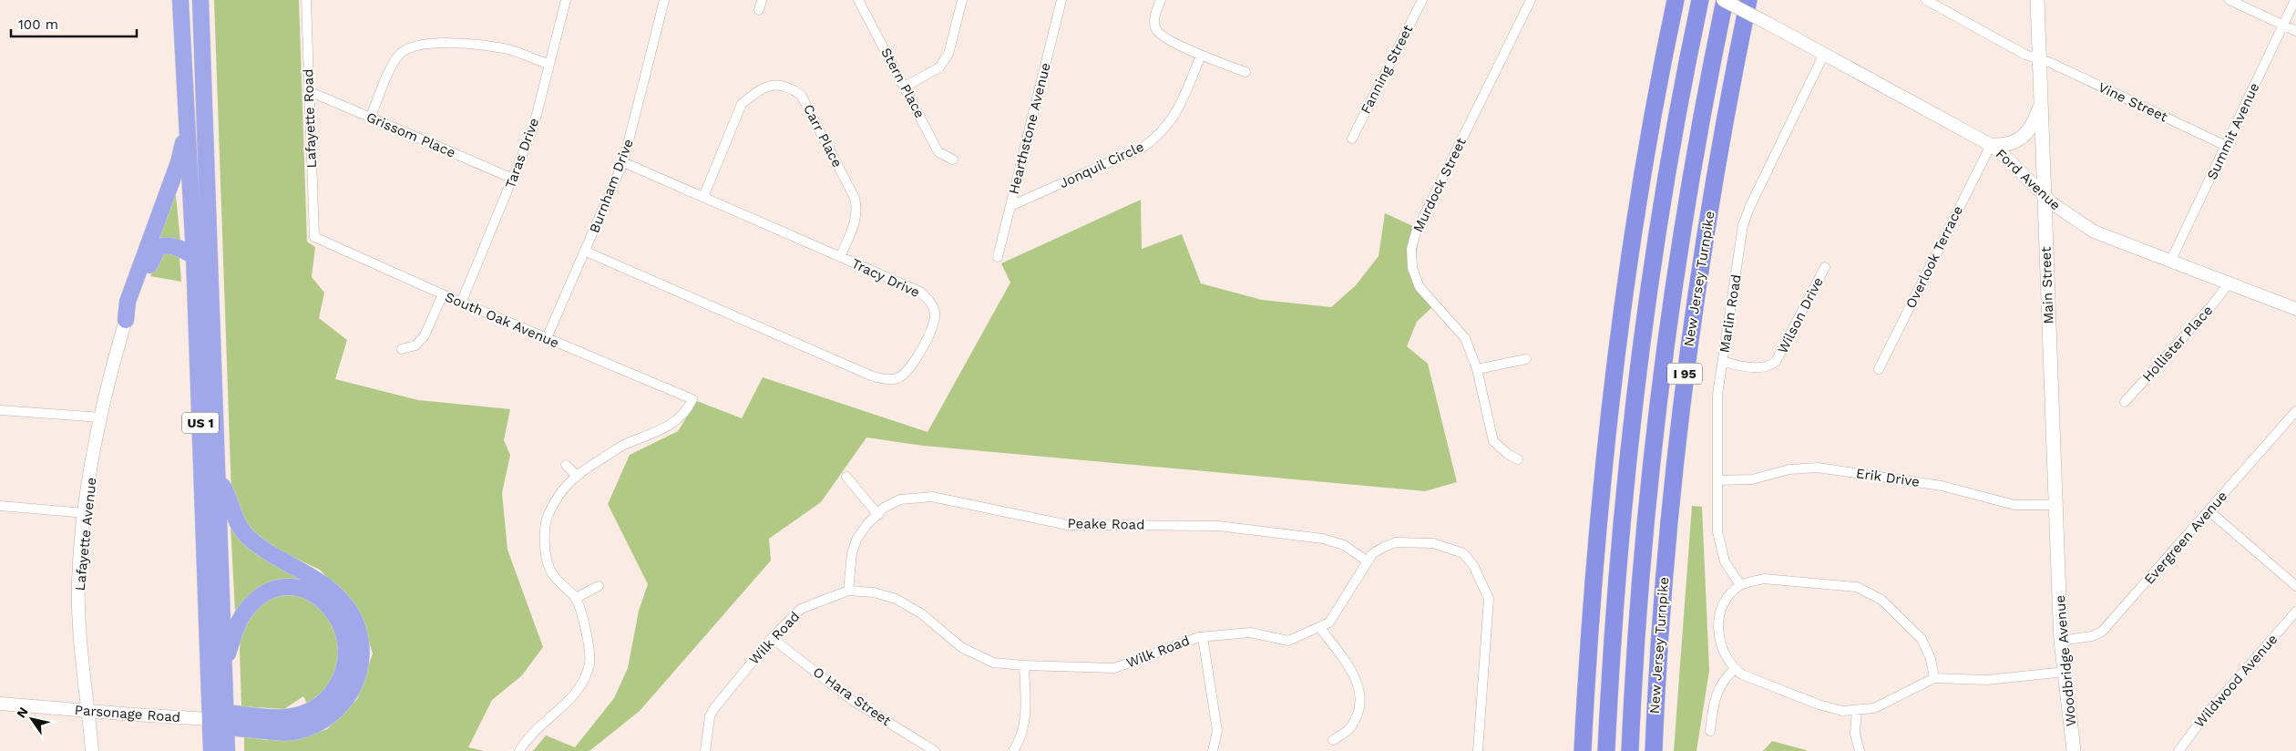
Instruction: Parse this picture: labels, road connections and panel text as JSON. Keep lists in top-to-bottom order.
{
  "streets": {
    "highway": ["New Jersey Turnpike", "I 95", "US 1"],
    "main road": ["Main Street", "Woodbridge Avenue"],
    "street": [
      "Fanning Street",
      "Stern Place",
      "Vine Street",
      "Lafayette Road",
      "Hearthstone Avenue",
      "Summit Avenue",
      "Grissom Place",
      "Carr Place",
      "Taras Drive",
      "Jonquil Circle",
      "Ford Avenue",
      "Murdock Street",
      "Burnham Drive",
      "Overlook Terrace",
      "Tracy Drive",
      "Marlin Road",
      "Wilson Drive",
      "South Oak Avenue",
      "Hollister Place",
      "Erik Drive",
      "Peake Road",
      "Lafayette Avenue",
      "Evergreen Avenue",
      "Wilk Road",
      "Wildwood Avenue",
      "O Hara Street",
      "Parsonage Road"
    ]
  },
  "crossings": [
    ["Vine Street", "Summit Avenue"],
    ["Vine Street", "Main Street"],
    ["Lafayette Road", "Grissom Place"],
    ["Lafayette Road", "South Oak Avenue"],
    ["Hearthstone Avenue", "Jonquil Circle"],
    ["Summit Avenue", "Ford Avenue"],
    ["Grissom Place", "Taras Drive"],
    ["Carr Place", "Tracy Drive"],
    ["Taras Drive", "South Oak Avenue"],
    ["Ford Avenue", "Overlook Terrace"],
    ["Ford Avenue", "New Jersey Turnpike"],
    ["Ford Avenue", "Main Street"],
    ["Ford Avenue", "Marlin Road"],
    ["Ford Avenue", "Hollister Place"],
    ["Burnham Drive", "Tracy Drive"],
    ["Burnham Drive", "South Oak Avenue"],
    ["Main Street", "Erik Drive"],
    ["Main Street", "Woodbridge Avenue"],
    ["Marlin Road", "Wilson Drive"],
    ["Marlin Road", "Erik Drive"],
    ["US 1", "Parsonage Road"],
    ["Peake Road", "Wilk Road"],
    ["Lafayette Avenue", "Parsonage Road"],
    ["Evergreen Avenue", "Woodbridge Avenue"],
    ["Wilk Road", "O Hara Street"]
  ],
  "scale_bar": "100 m",
  "north": "top left"
}
